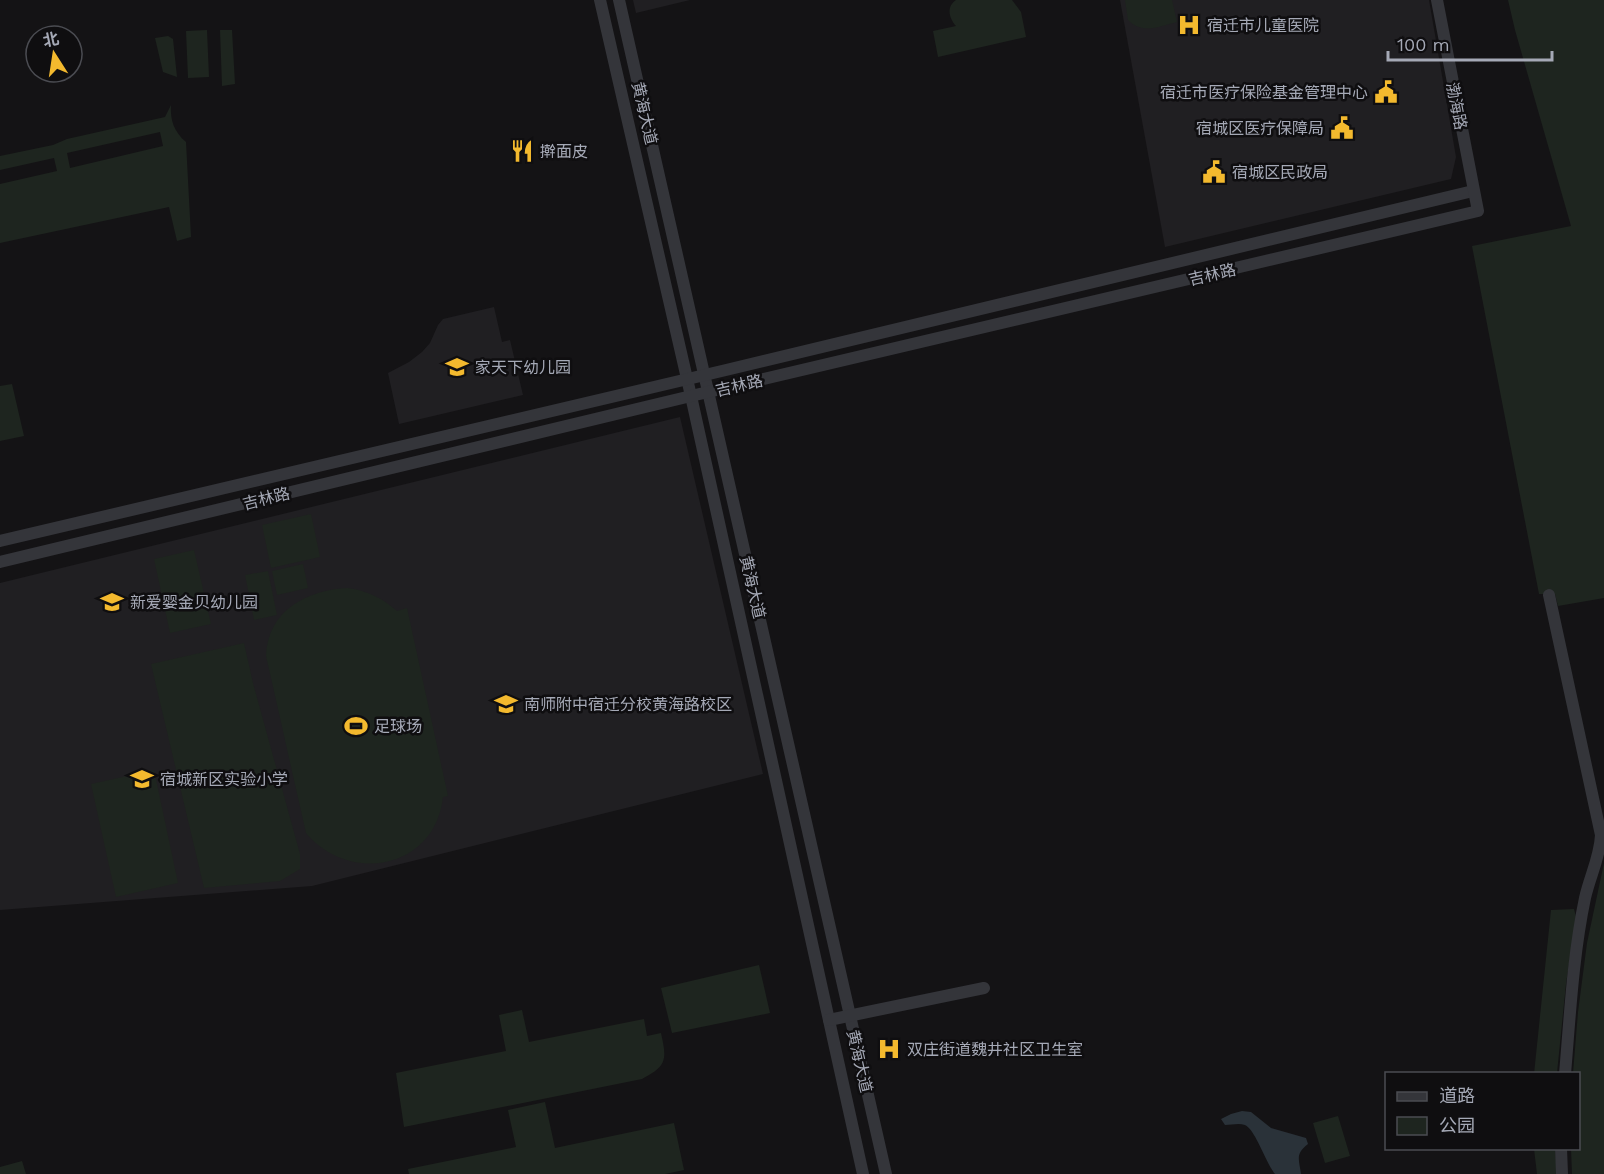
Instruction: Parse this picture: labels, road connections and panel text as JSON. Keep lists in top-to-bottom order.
{
  "streets": {
    "street": ["渤海路", "黄海大道", "吉林路"]
  },
  "crossings": [
    ["渤海路", "吉林路"],
    ["黄海大道", "吉林路"]
  ],
  "places": {
    "hospital": ["宿迁市儿童医院", "双庄街道魏井社区卫生室"],
    "public building": ["宿迁市医疗保险基金管理中心", "宿城区医疗保障局", "宿城区民政局"],
    "restaurant": ["擀面皮"],
    "school or university": [
      "家天下幼儿园",
      "新爱婴金贝幼儿园",
      "南师附中宿迁分校黄海路校区",
      "宿城新区实验小学"
    ],
    "sports": ["足球场"]
  },
  "legend": ["道路", "公园"],
  "scale_bar": "100 m",
  "north": "top"
}
